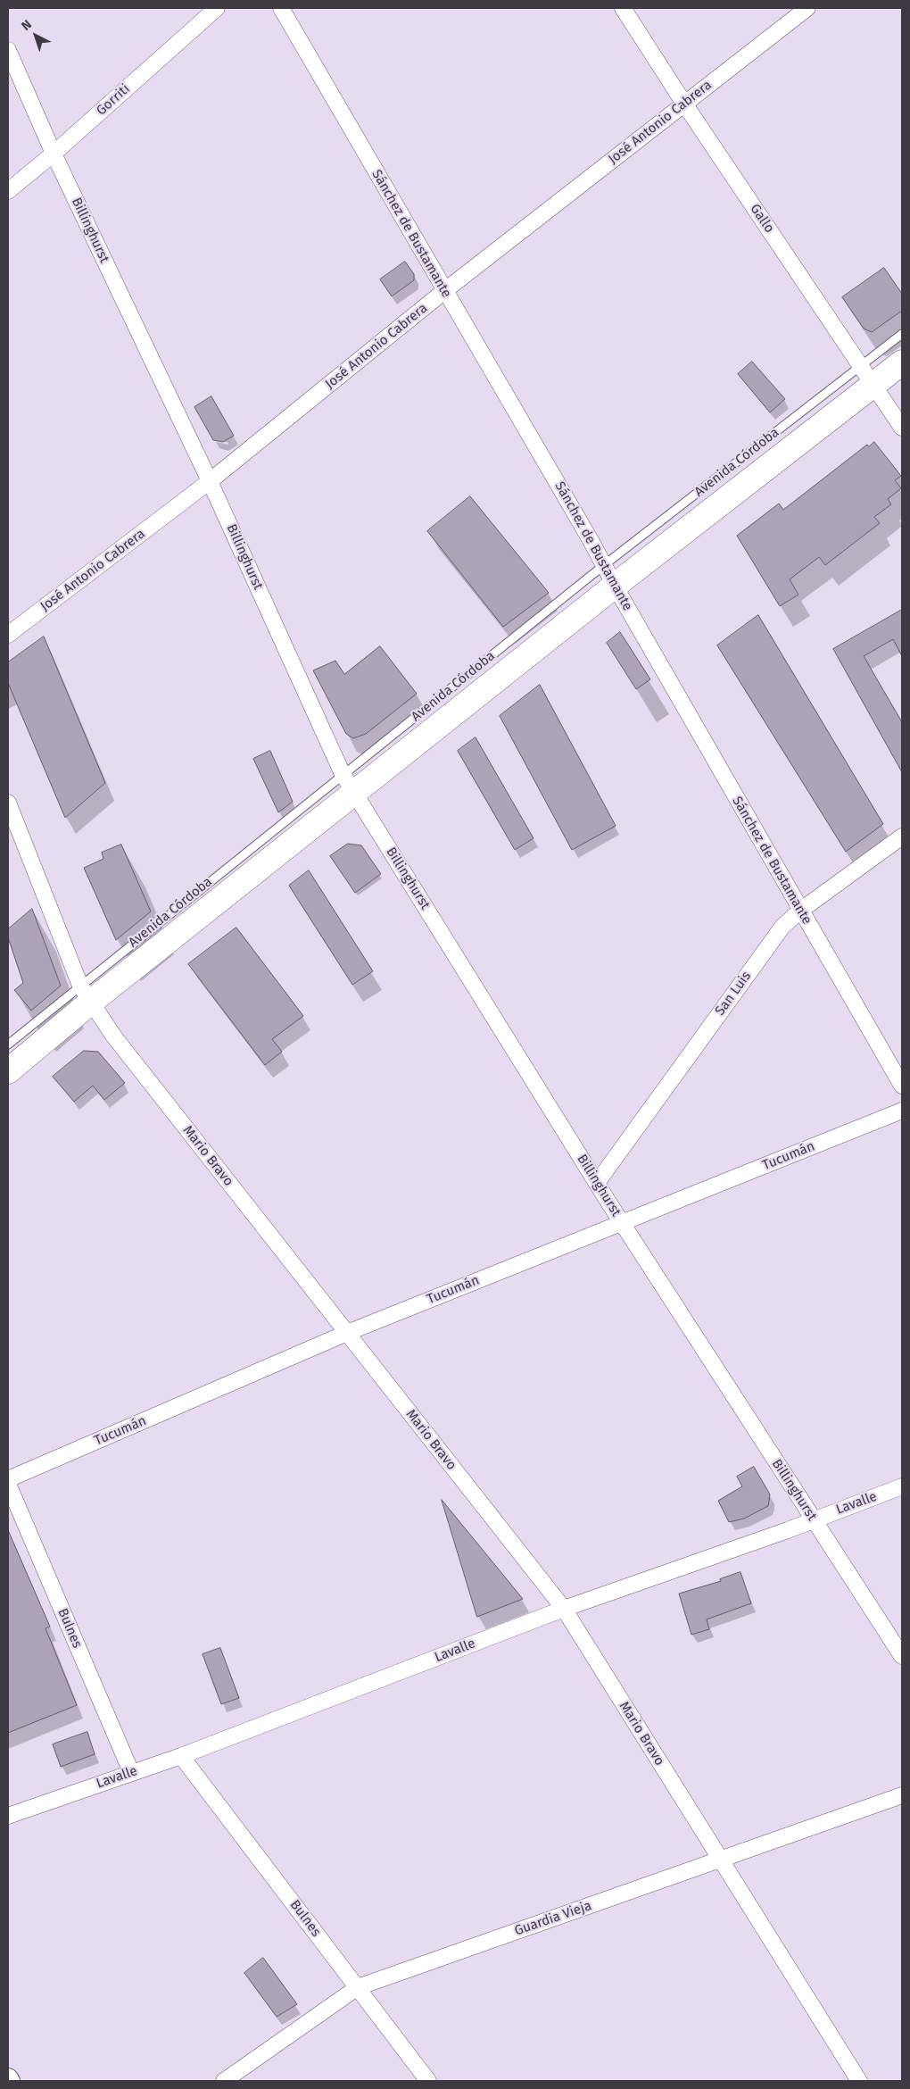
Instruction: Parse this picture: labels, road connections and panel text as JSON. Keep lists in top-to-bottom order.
{
  "streets": {
    "main road": ["Avenida Córdoba"],
    "street": [
      "Gorriti",
      "José Antonio Cabrera",
      "Gallo",
      "Billinghurst",
      "Sánchez de Bustamante",
      "San Luis",
      "Mario Bravo",
      "Tucumán",
      "Lavalle",
      "Bulnes",
      "Guardia Vieja"
    ]
  },
  "crossings": [
    ["Gorriti", "Billinghurst"],
    ["José Antonio Cabrera", "Gallo"],
    ["José Antonio Cabrera", "Billinghurst"],
    ["José Antonio Cabrera", "Sánchez de Bustamante"],
    ["Gallo", "Avenida Córdoba"],
    ["Billinghurst", "Avenida Córdoba"],
    ["Billinghurst", "San Luis"],
    ["Billinghurst", "Tucumán"],
    ["Billinghurst", "Lavalle"],
    ["Sánchez de Bustamante", "Avenida Córdoba"],
    ["Sánchez de Bustamante", "San Luis"],
    ["Avenida Córdoba", "Mario Bravo"],
    ["Mario Bravo", "Tucumán"],
    ["Mario Bravo", "Lavalle"],
    ["Mario Bravo", "Guardia Vieja"],
    ["Lavalle", "Bulnes"],
    ["Bulnes", "Guardia Vieja"]
  ],
  "north": "top left"
}
